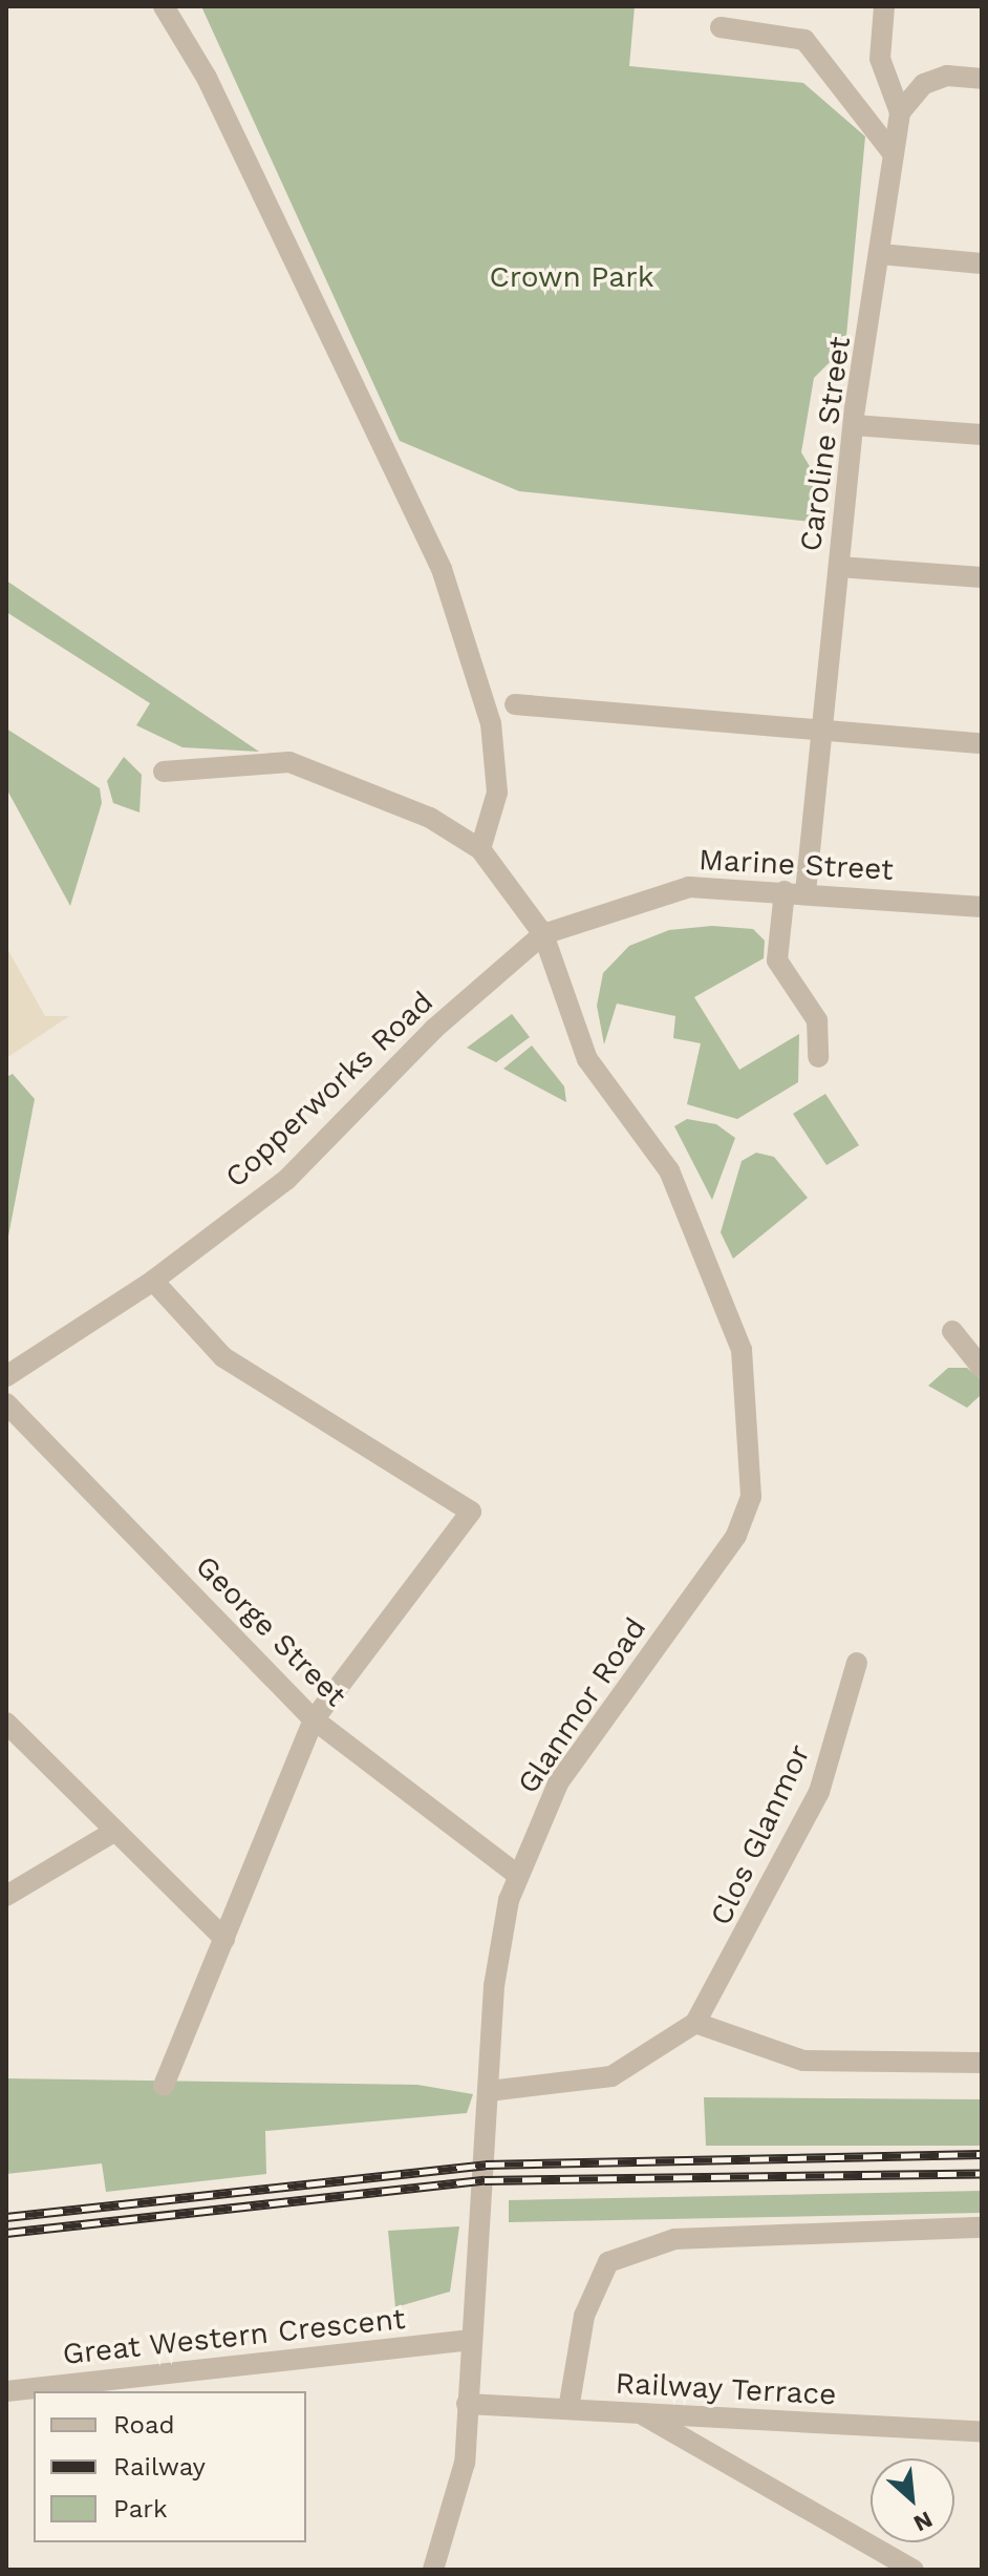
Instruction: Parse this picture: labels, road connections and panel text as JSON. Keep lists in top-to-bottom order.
{
  "streets": {
    "street": [
      "Caroline Street",
      "Marine Street",
      "Copperworks Road",
      "George Street",
      "Glanmor Road",
      "Clos Glanmor",
      "Great Western Crescent",
      "Railway Terrace"
    ]
  },
  "crossings": [
    ["Caroline Street", "Marine Street"],
    ["Marine Street", "Copperworks Road"],
    ["Copperworks Road", "Glanmor Road"],
    ["George Street", "Glanmor Road"],
    ["Glanmor Road", "Clos Glanmor"],
    ["Glanmor Road", "Great Western Crescent"],
    ["Glanmor Road", "Railway Terrace"]
  ],
  "parks": ["Crown Park"],
  "legend": ["Road", "Railway", "Park"],
  "north": "bottom right"
}
